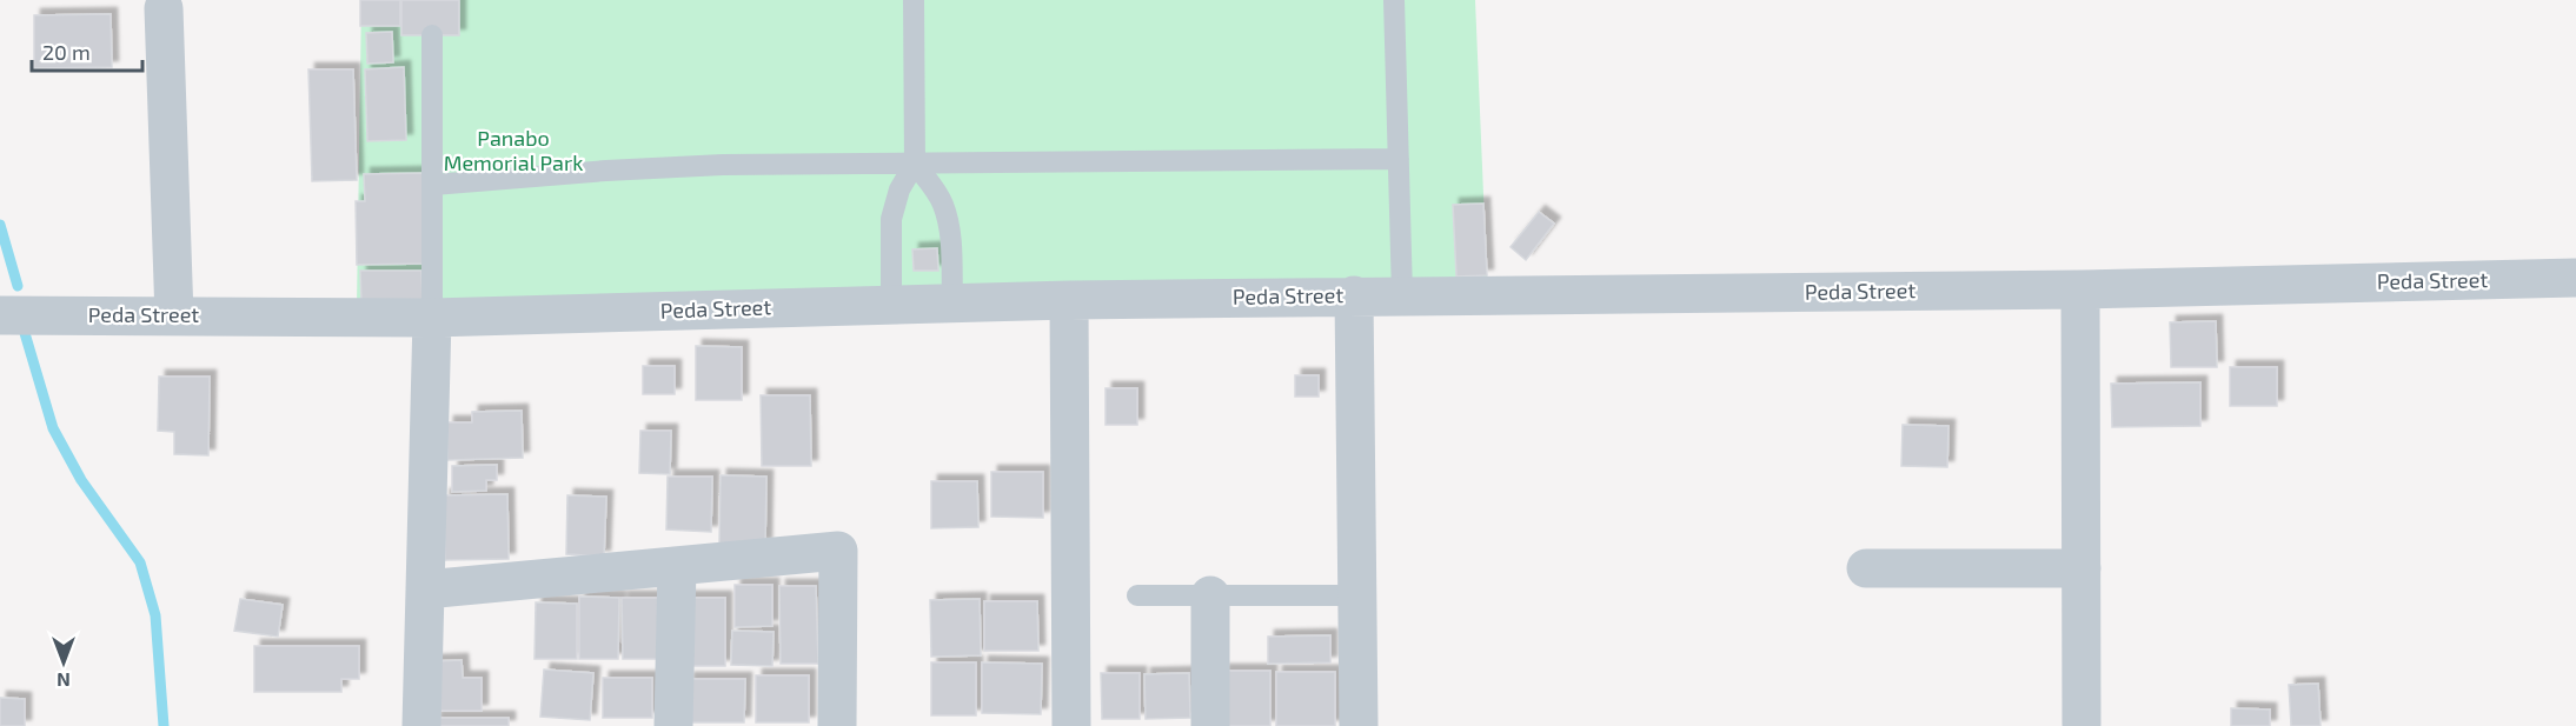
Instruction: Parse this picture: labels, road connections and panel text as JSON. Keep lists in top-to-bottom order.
{
  "streets": {
    "street": ["Peda Street"]
  },
  "parks": ["Panabo Memorial Park"],
  "scale_bar": "20 m",
  "north": "bottom"
}
